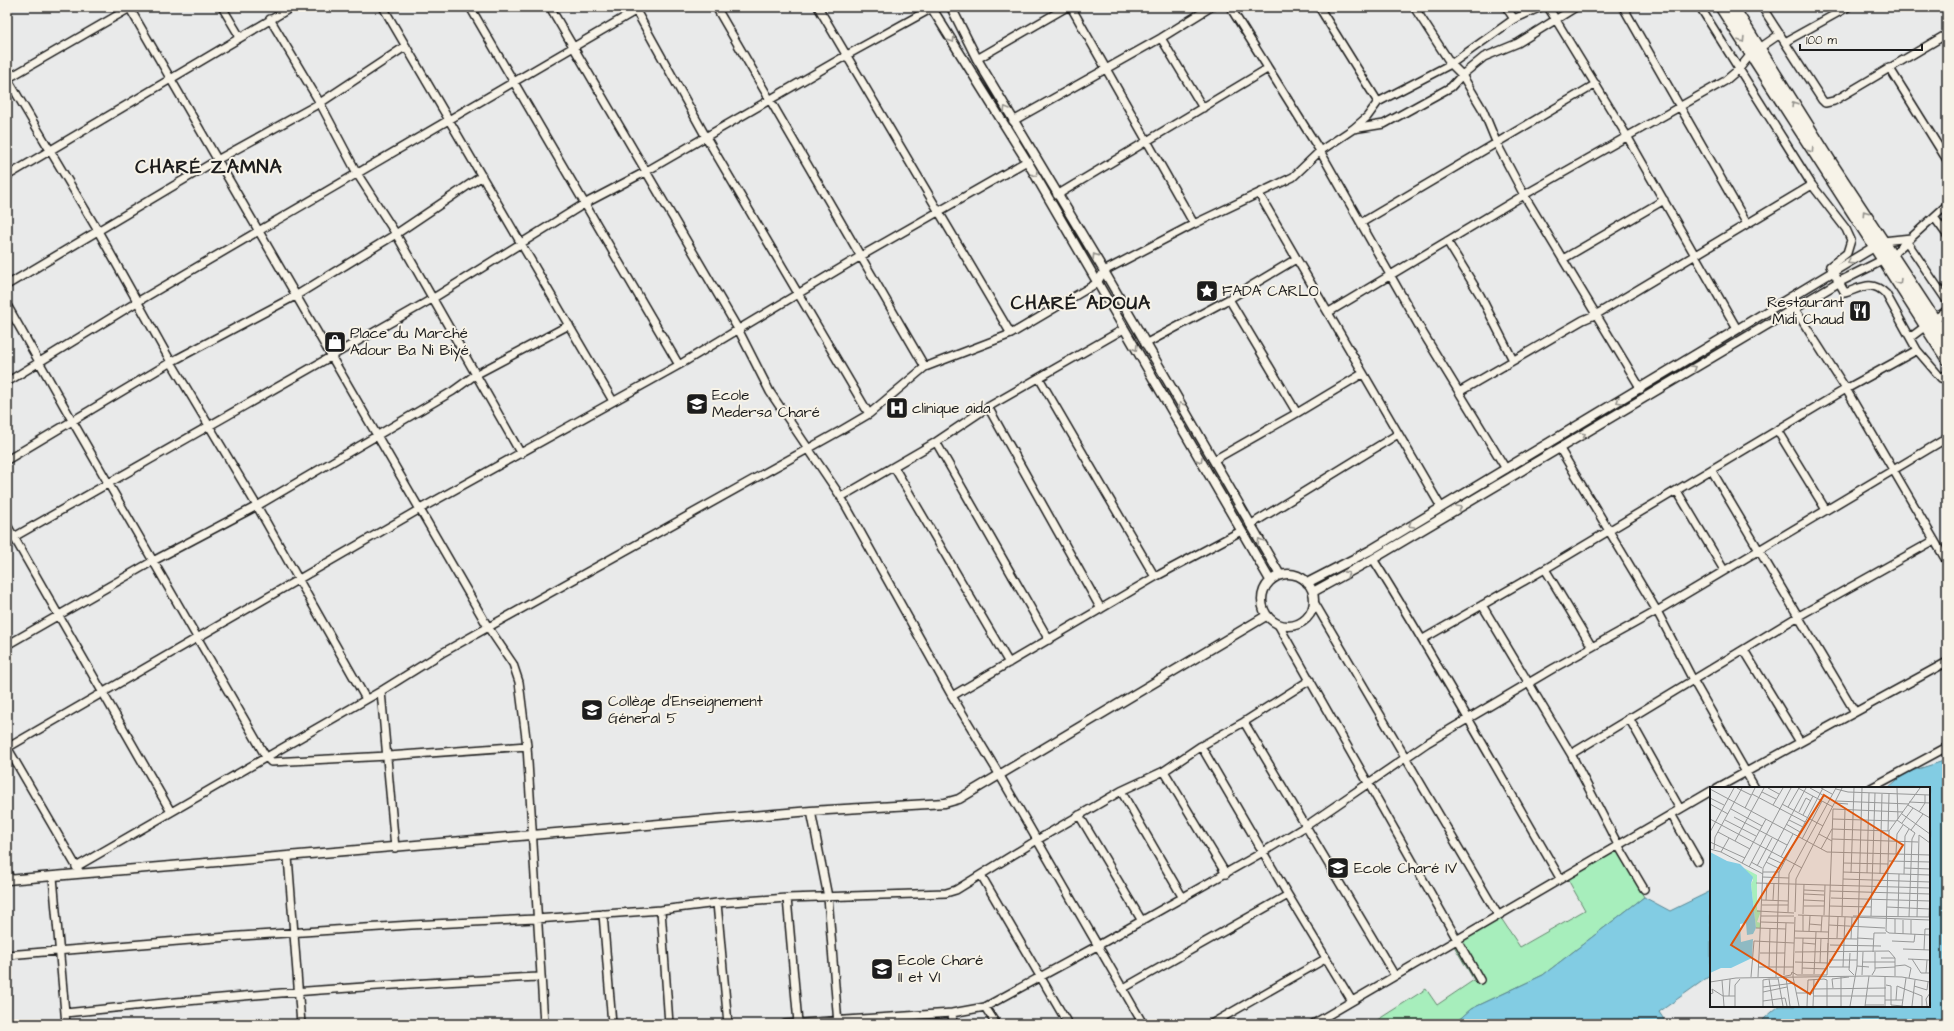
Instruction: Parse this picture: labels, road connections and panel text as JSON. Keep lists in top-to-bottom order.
{
  "districts": ["CHARÉ ZAMNA", "CHARÉ ADOUA"],
  "places": {
    "place": ["FADA CARLO"],
    "restaurant": ["Restaurant Midi Chaud"],
    "shop": ["Place du Marché Adour Ba Ni Biyé"],
    "school or university": [
      "Ecole Medersa Charé",
      "Collège d'Enseignement Géneral 5",
      "Ecole Charé IV",
      "Ecole Charé II et VI"
    ],
    "hospital": ["clinique aida"]
  },
  "scale_bar": "100 m"
}
